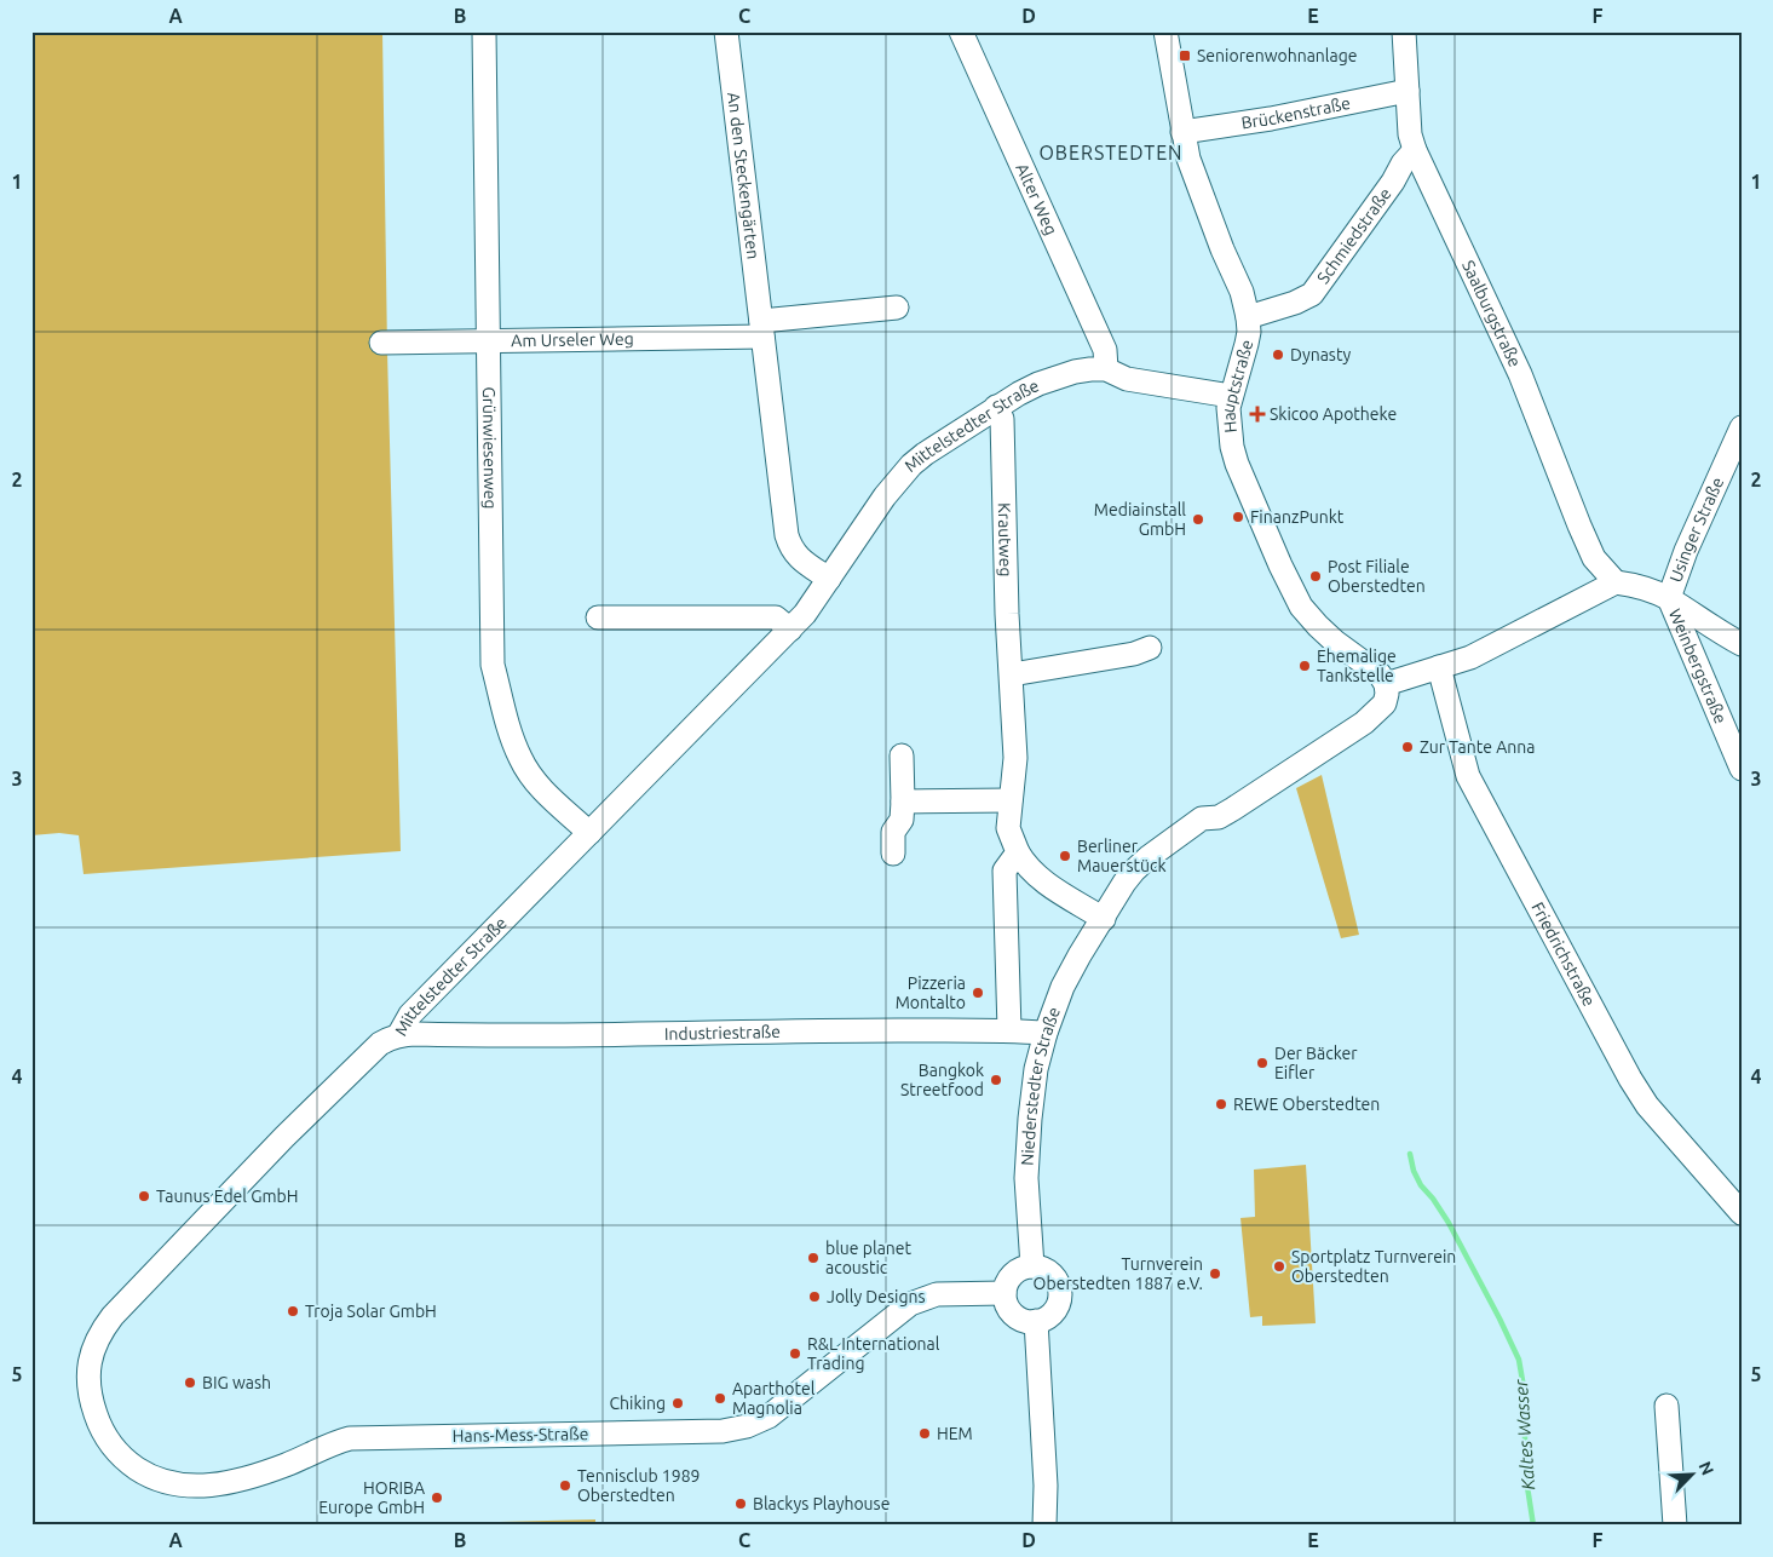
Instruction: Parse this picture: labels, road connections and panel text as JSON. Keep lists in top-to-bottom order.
{
  "streets": {
    "street": [
      "Brückenstraße",
      "An den Steckengärten",
      "Alter Weg",
      "Schmiedstraße",
      "Saalburgstraße",
      "Am Urseler Weg",
      "Hauptstraße",
      "Mittelstedter Straße",
      "Grünwiesenweg",
      "Usinger Straße",
      "Krautweg",
      "Weinbergstraße",
      "Friedrichstraße",
      "Industriestraße",
      "Niederstedter Straße",
      "Hans-Mess-Straße"
    ]
  },
  "crossings": [
    ["Brückenstraße", "Saalburgstraße"],
    ["Brückenstraße", "Hauptstraße"],
    ["An den Steckengärten", "Am Urseler Weg"],
    ["An den Steckengärten", "Mittelstedter Straße"],
    ["Alter Weg", "Mittelstedter Straße"],
    ["Schmiedstraße", "Saalburgstraße"],
    ["Schmiedstraße", "Hauptstraße"],
    ["Am Urseler Weg", "Grünwiesenweg"],
    ["Hauptstraße", "Mittelstedter Straße"],
    ["Hauptstraße", "Niederstedter Straße"],
    ["Mittelstedter Straße", "Grünwiesenweg"],
    ["Mittelstedter Straße", "Krautweg"],
    ["Mittelstedter Straße", "Industriestraße"],
    ["Mittelstedter Straße", "Hans-Mess-Straße"],
    ["Usinger Straße", "Weinbergstraße"],
    ["Krautweg", "Niederstedter Straße"],
    ["Industriestraße", "Niederstedter Straße"],
    ["Niederstedter Straße", "Hans-Mess-Straße"]
  ],
  "districts": ["OBERSTEDTEN"],
  "water": ["Kaltes Wasser"],
  "places": {
    "transit": ["Seniorenwohnanlage"],
    "other": [
      "Dynasty",
      "FinanzPunkt",
      "Mediainstall GmbH",
      "Post Filiale Oberstedten",
      "Ehemalige Tankstelle",
      "Zur Tante Anna",
      "Berliner Mauerstück",
      "Pizzeria Montalto",
      "Der Bäcker Eifler",
      "Bangkok Streetfood",
      "REWE Oberstedten",
      "Taunus Edel GmbH",
      "blue planet acoustic",
      "Sportplatz Turnverein Oberstedten",
      "Turnverein Oberstedten 1887 e.V.",
      "Jolly Designs",
      "Troja Solar GmbH",
      "R&L International Trading",
      "BIG wash",
      "Aparthotel Magnolia",
      "Chiking",
      "HEM",
      "Tennisclub 1989 Oberstedten",
      "HORIBA Europe GmbH",
      "Blackys Playhouse"
    ],
    "health": ["Skicoo Apotheke"]
  },
  "north": "top right",
  "grid": {
    "columns": [
      "A",
      "B",
      "C",
      "D",
      "E",
      "F"
    ],
    "rows": [
      "1",
      "2",
      "3",
      "4",
      "5"
    ]
  }
}
